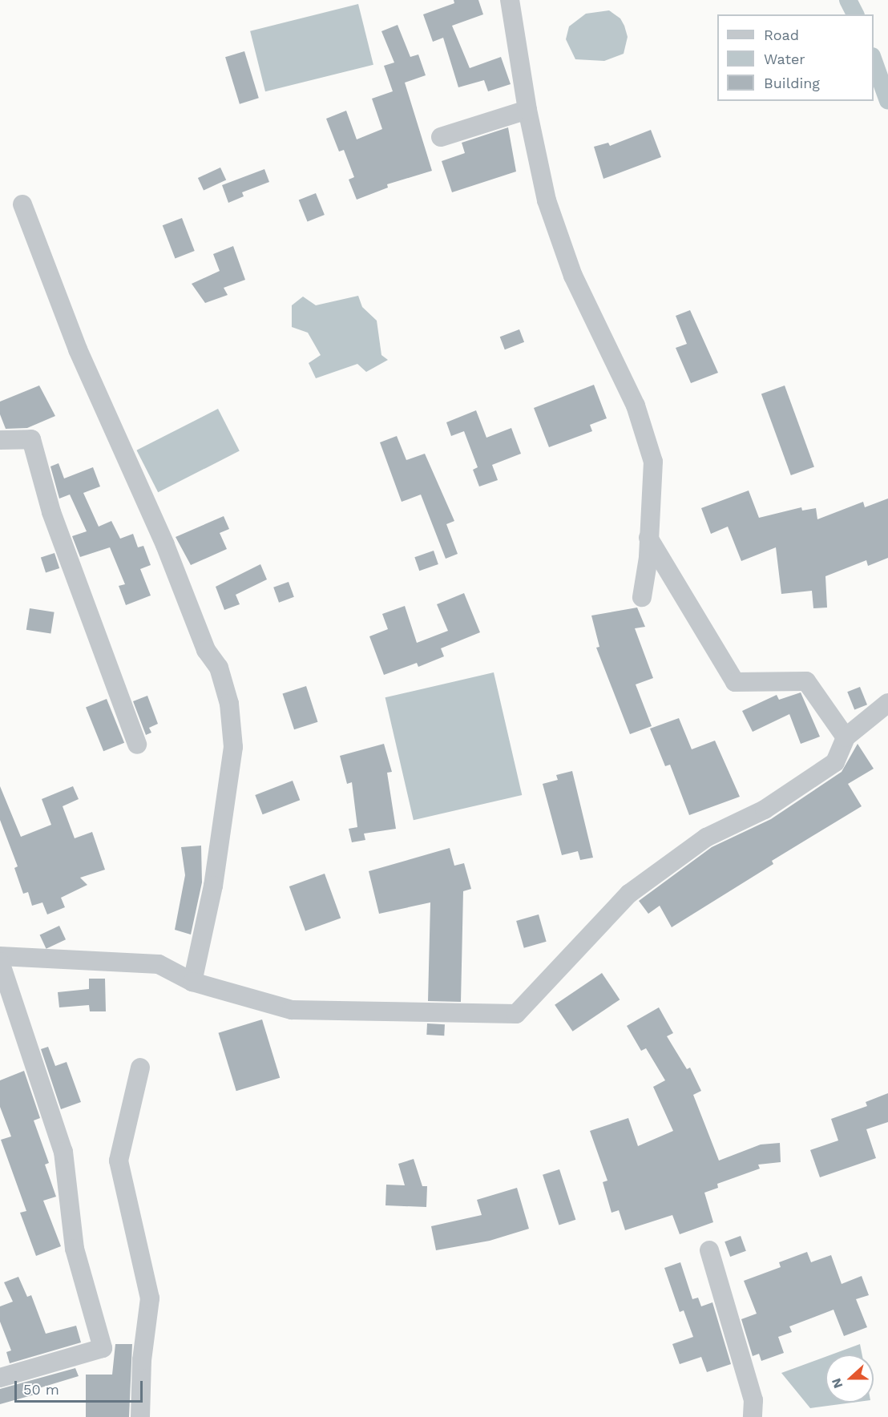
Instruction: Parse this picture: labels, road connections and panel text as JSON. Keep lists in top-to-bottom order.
{
  "legend": ["Road", "Water", "Building"],
  "scale_bar": "50 m",
  "north": "left"
}
